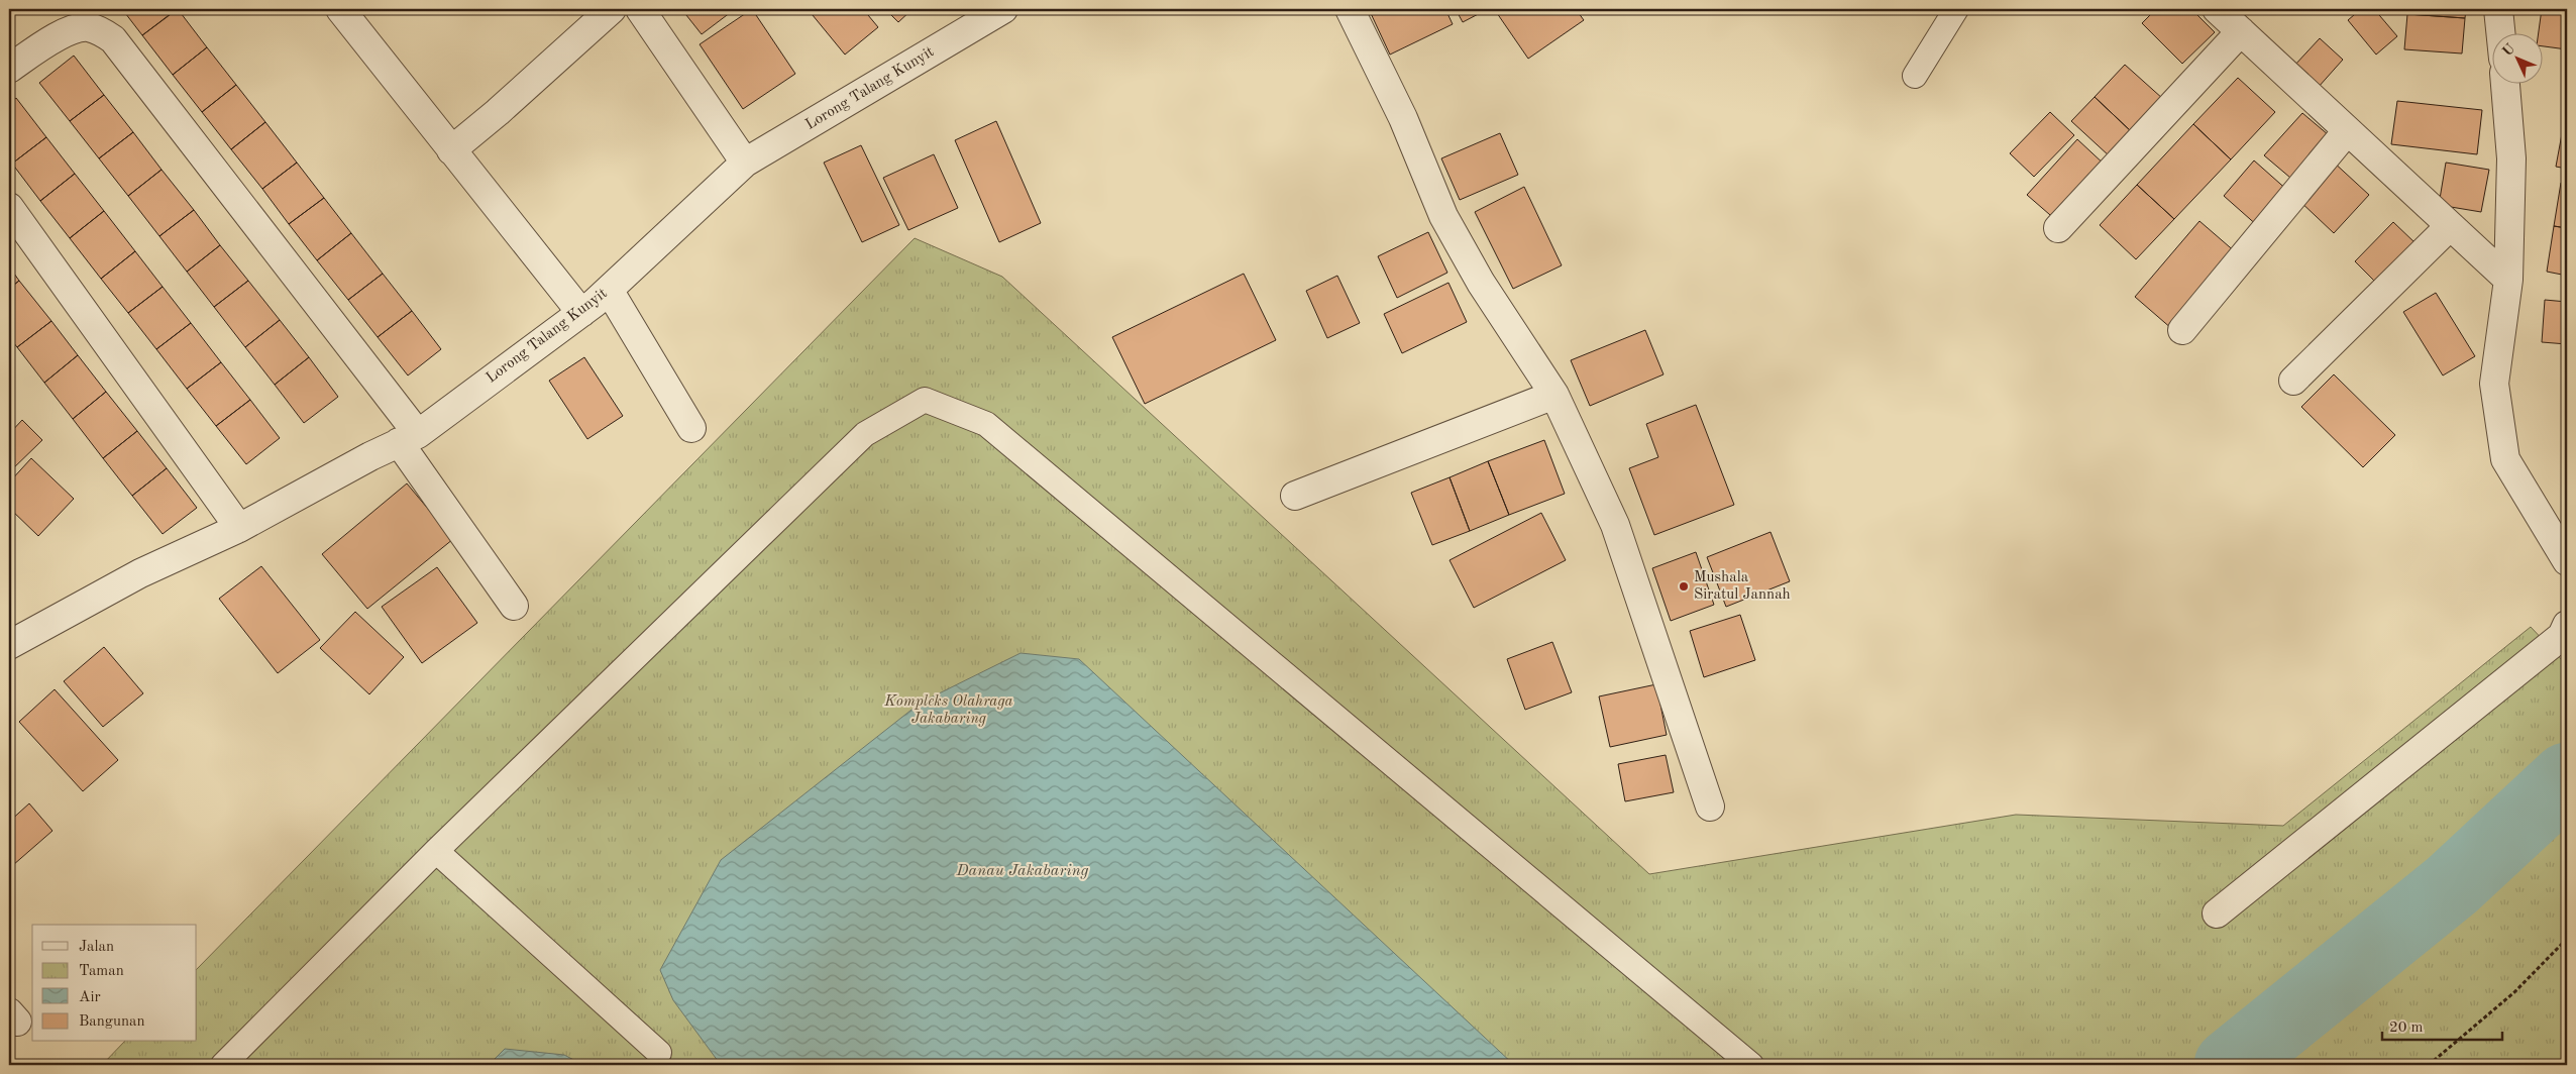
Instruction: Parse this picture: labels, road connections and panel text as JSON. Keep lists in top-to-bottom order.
{
  "streets": {
    "street": ["Lorong Talang Kunyit"]
  },
  "water": ["Danau Jakabaring"],
  "parks": ["Kompleks Olahraga Jakabaring"],
  "places": ["Mushala Siratul Jannah"],
  "legend": [
    "Jalan",
    "Taman",
    "Air",
    "Bangunan"
  ],
  "scale_bar": "20 m",
  "north": "top left"
}
